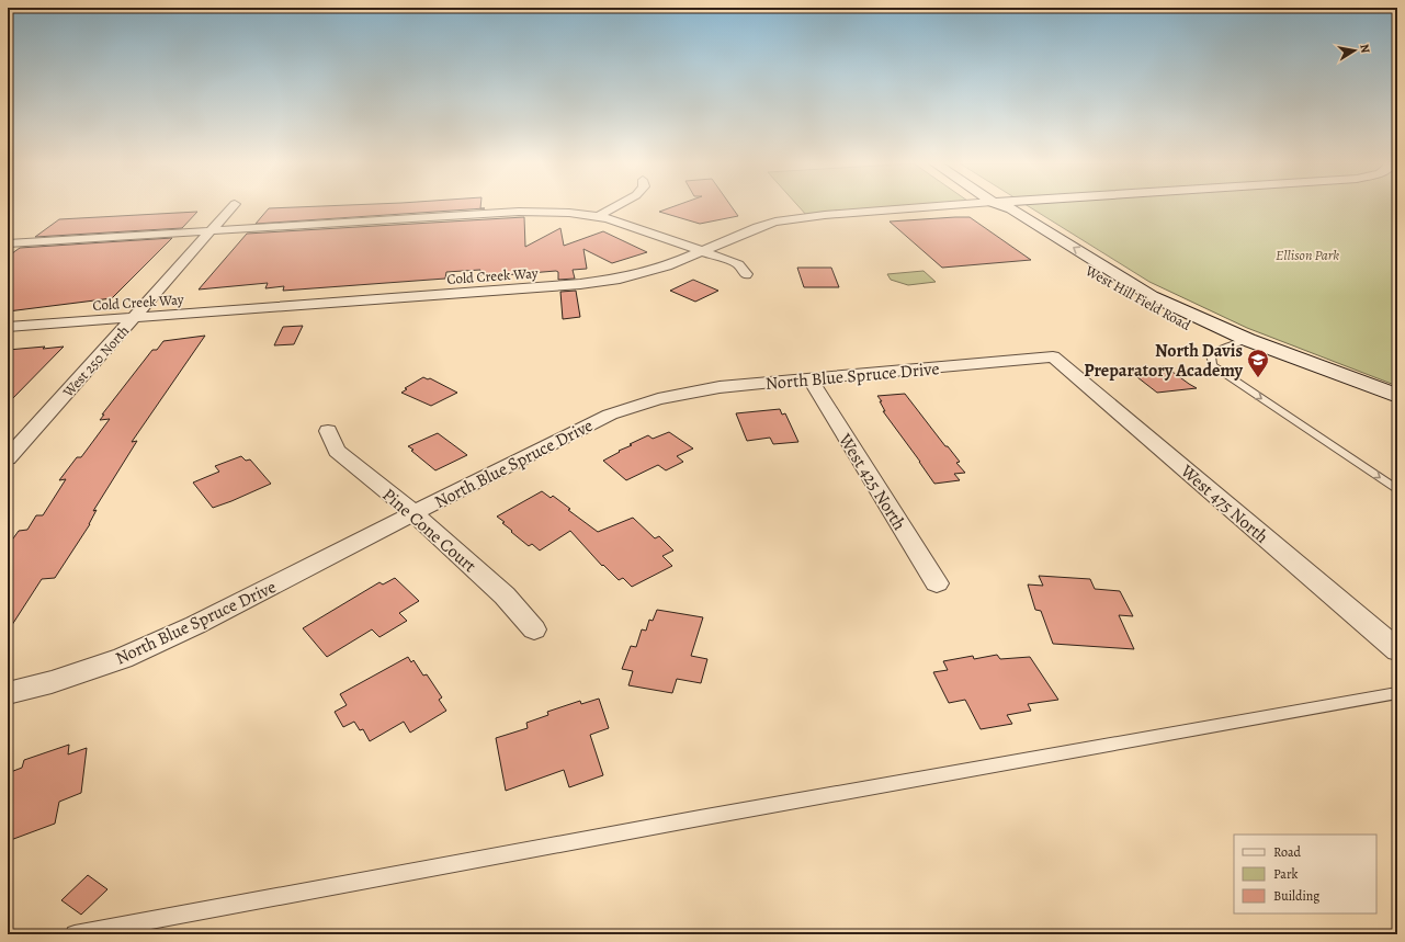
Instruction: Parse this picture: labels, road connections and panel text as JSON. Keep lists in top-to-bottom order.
{
  "streets": {
    "main road": ["West Hill Field Road"],
    "street": [
      "Cold Creek Way",
      "West 250 North",
      "North Blue Spruce Drive",
      "West 425 North",
      "West 475 North",
      "Pine Cone Court"
    ]
  },
  "crossings": [
    ["Cold Creek Way", "West 250 North"],
    ["North Blue Spruce Drive", "West 425 North"],
    ["North Blue Spruce Drive", "West 475 North"],
    ["North Blue Spruce Drive", "Pine Cone Court"]
  ],
  "parks": ["Ellison Park"],
  "places": {
    "school or university": ["North Davis Preparatory Academy"]
  },
  "legend": ["Road", "Park", "Building"],
  "north": "right"
}
